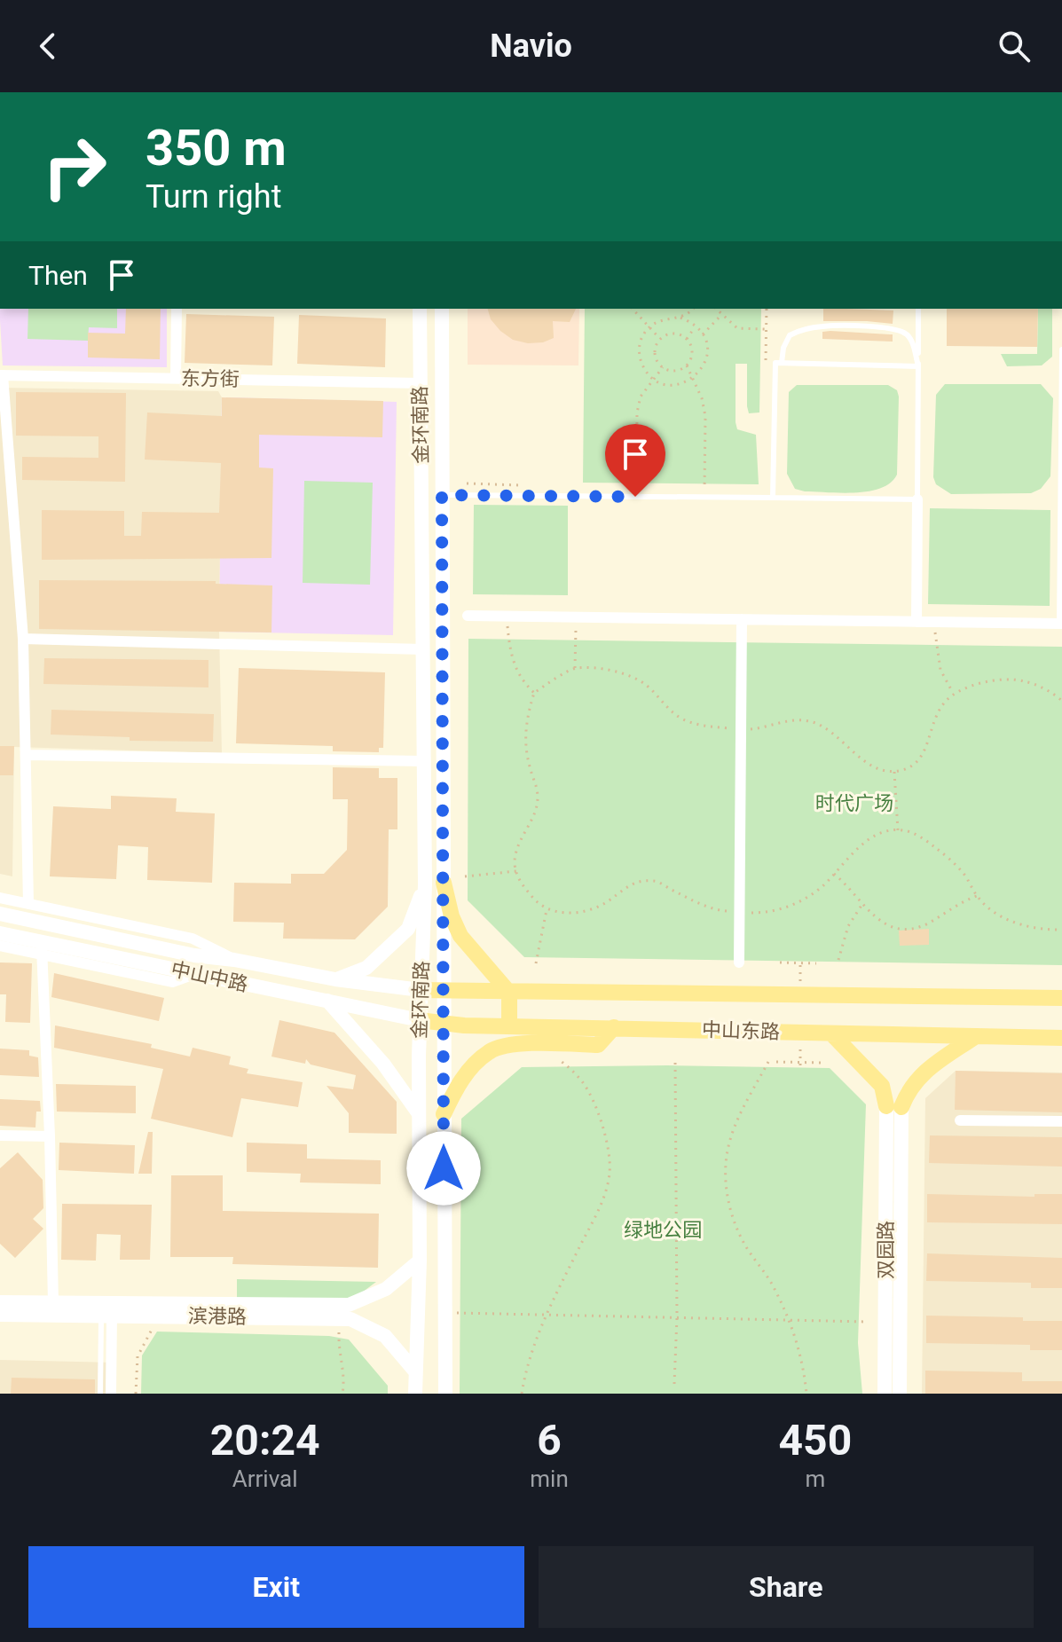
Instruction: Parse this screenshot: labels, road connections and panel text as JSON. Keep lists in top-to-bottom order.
{
  "streets": {
    "main road": [
      "金环南路",
      "中山中路",
      "中山东路",
      "双园路",
      "滨港路"
    ],
    "street": ["东方街"]
  },
  "crossings": [
    ["东方街", "金环南路"],
    ["金环南路", "中山中路"],
    ["金环南路", "中山东路"],
    ["金环南路", "滨港路"],
    ["中山中路", "中山东路"]
  ],
  "parks": ["时代广场", "绿地公园"],
  "page": {
    "header": "Navio",
    "turn": ["350 m", "Turn right"],
    "then": "Then",
    "eta": [
      "20:24",
      "Arrival",
      "6",
      "min",
      "450",
      "m"
    ],
    "buttons": ["Exit", "Share"]
  }
}
